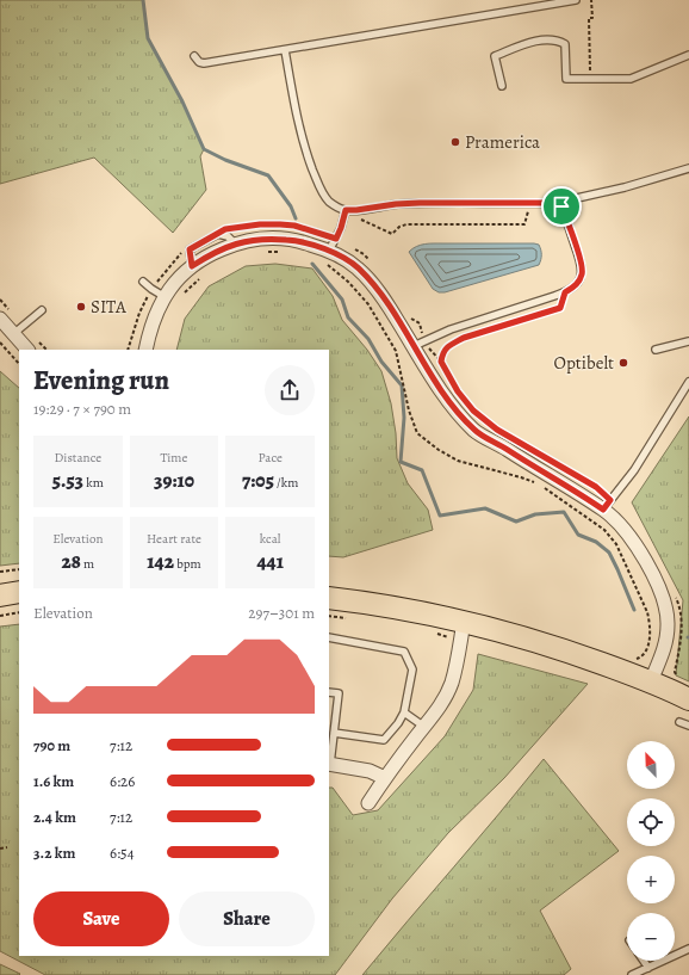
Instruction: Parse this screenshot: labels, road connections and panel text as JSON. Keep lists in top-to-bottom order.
{
  "places": ["Pramerica", "SITA", "Optibelt"],
  "north": "top left",
  "page": {
    "heading": ["Evening run", "19:29 · 7 × 790 m"],
    "stats": [
      ["Distance", "5.53 km"],
      ["Time", "39:10"],
      ["Pace", "7:05 /km"],
      ["Elevation", "28 m"],
      ["Heart rate", "142 bpm"],
      ["kcal", "441"]
    ],
    "chart": ["Elevation", "297–301 m"],
    "list": [
      {
        "name": "790 m",
        "note": "7:12"
      },
      {
        "name": "1.6 km",
        "note": "6:26"
      },
      {
        "name": "2.4 km",
        "note": "7:12"
      },
      {
        "name": "3.2 km",
        "note": "6:54"
      }
    ],
    "map_buttons": ["+", "−"],
    "buttons": ["Save", "Share"]
  }
}
